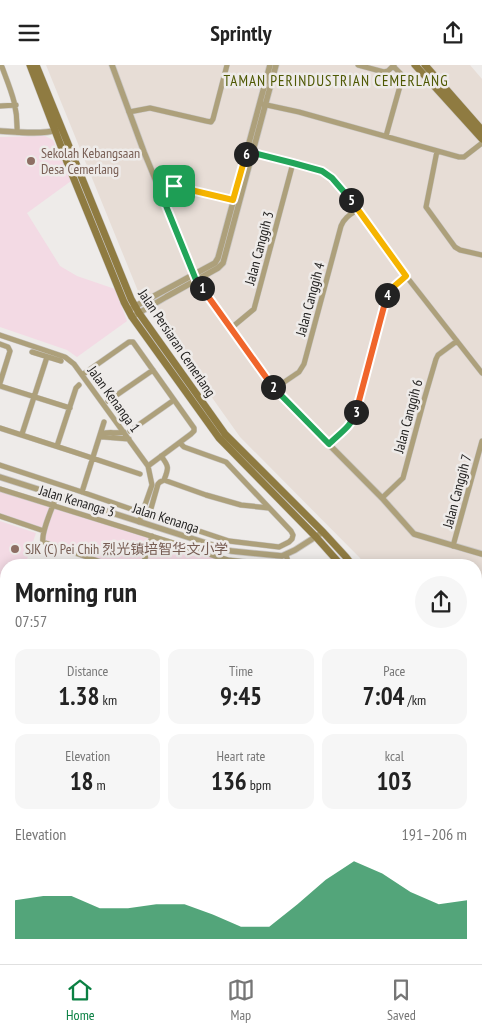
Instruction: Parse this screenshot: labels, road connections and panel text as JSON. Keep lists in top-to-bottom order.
{
  "streets": {
    "main road": ["Jalan Persiaran Cemerlang"],
    "street": [
      "Jalan Canggih 3",
      "Jalan Canggih 4",
      "Jalan Kenanga 1",
      "Jalan Canggih 6",
      "Jalan Canggih 7",
      "Jalan Kenanga 3",
      "Jalan Kenanga"
    ]
  },
  "crossings": [
    ["Jalan Persiaran Cemerlang", "Jalan Kenanga"]
  ],
  "districts": ["TAMAN PERINDUSTRIAN CEMERLANG"],
  "places": ["Sekolah Kebangsaan Desa Cemerlang", "SJK (C) Pei Chih 烈光镇培智华文小学"],
  "page": {
    "header": "Sprintly",
    "pins": [
      "6",
      "5",
      "1",
      "4",
      "2",
      "3"
    ],
    "heading": ["Morning run", "07:57"],
    "stats": [
      ["Distance", "1.38 km"],
      ["Time", "9:45"],
      ["Pace", "7:04 /km"],
      ["Elevation", "18 m"],
      ["Heart rate", "136 bpm"],
      ["kcal", "103"]
    ],
    "chart": ["Elevation", "191–206 m"],
    "tabs": ["Home", "Map", "Saved"]
  }
}
